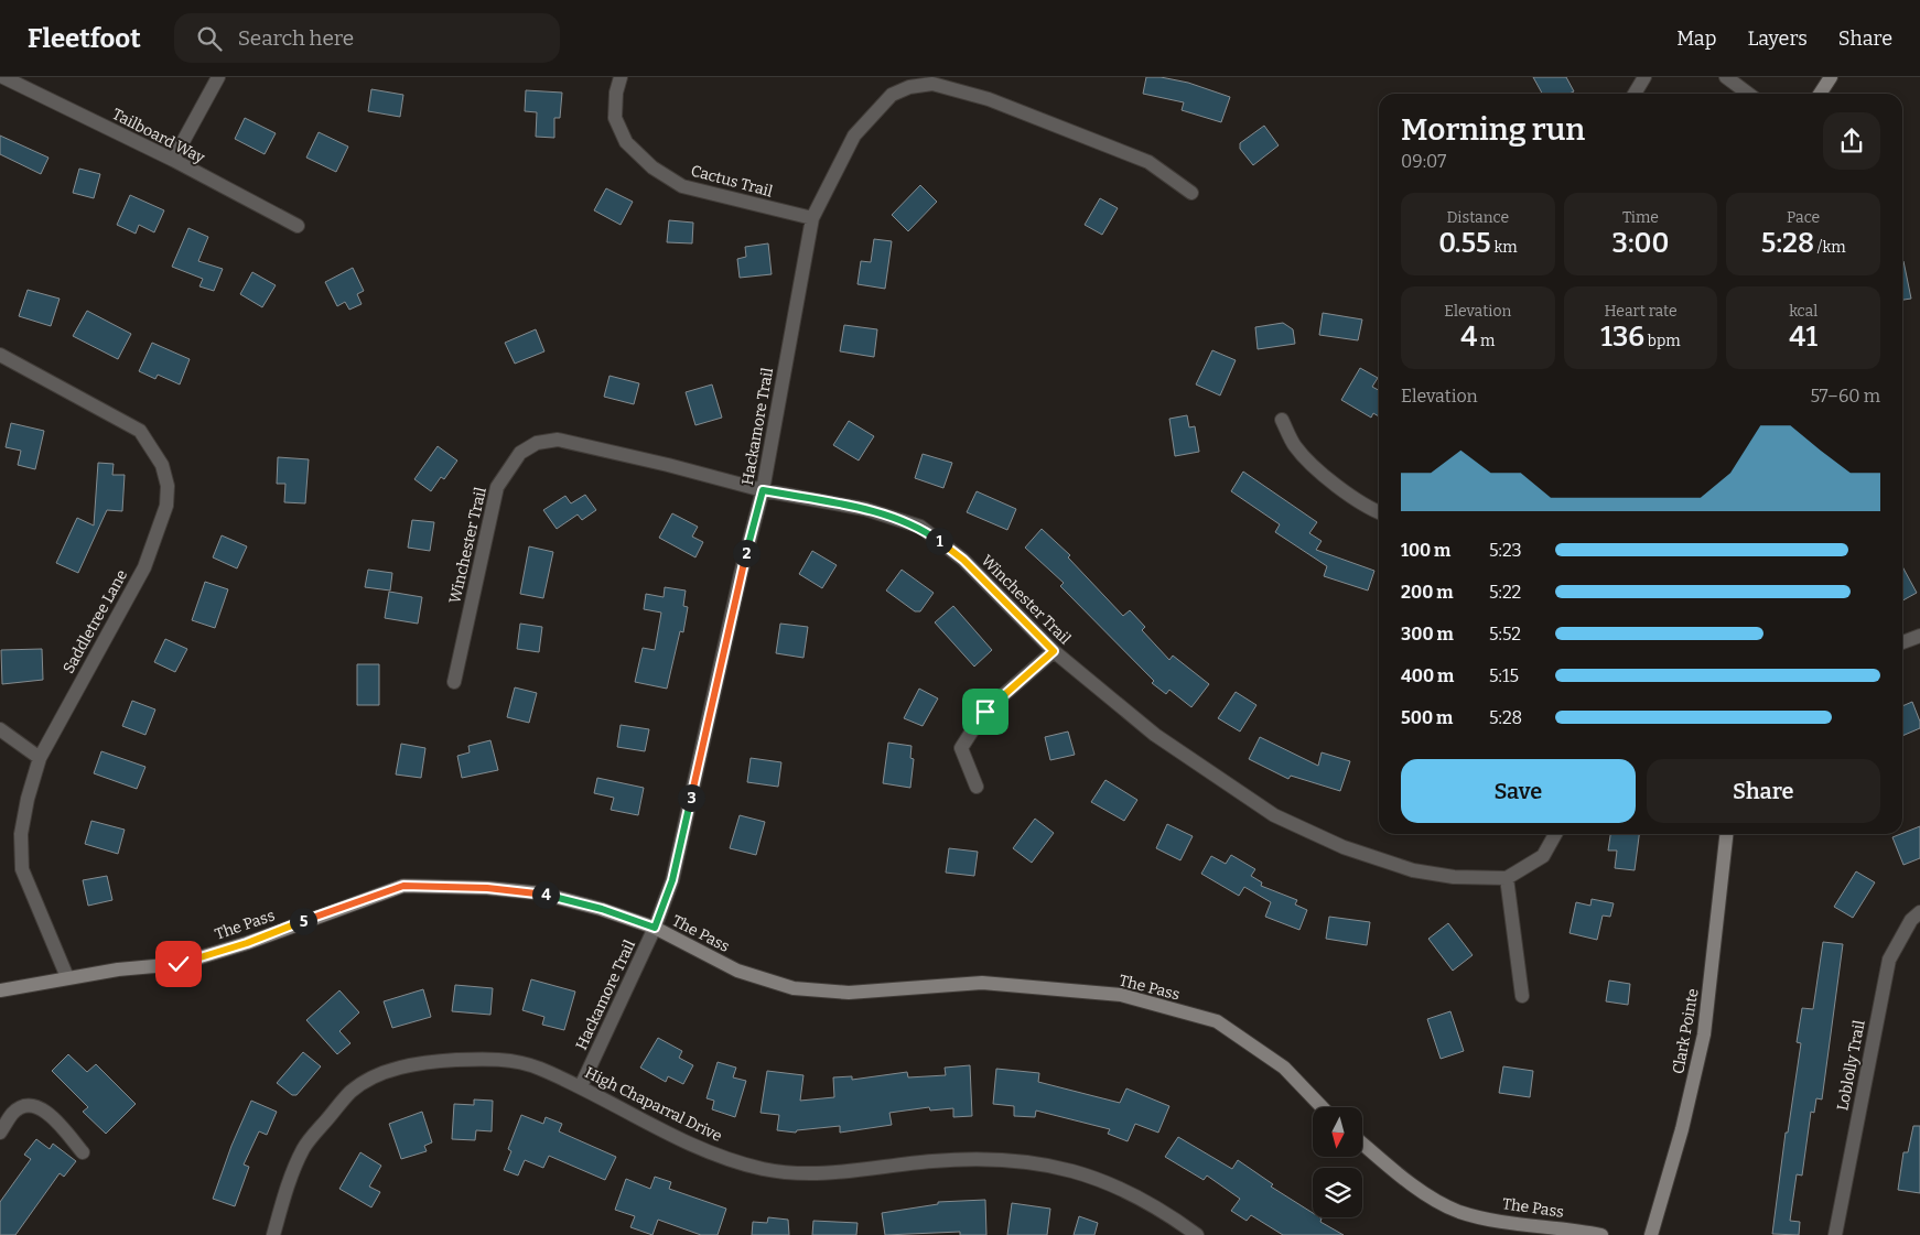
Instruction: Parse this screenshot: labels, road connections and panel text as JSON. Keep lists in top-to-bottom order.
{
  "streets": {
    "street": [
      "Tailboard Way",
      "Cactus Trail",
      "Hackamore Trail",
      "Winchester Trail",
      "Saddletree Lane",
      "The Pass",
      "Clark Pointe",
      "Loblolly Trail",
      "High Chaparral Drive"
    ]
  },
  "crossings": [
    ["Cactus Trail", "Hackamore Trail"],
    ["Hackamore Trail", "Winchester Trail"],
    ["Hackamore Trail", "The Pass"],
    ["Hackamore Trail", "High Chaparral Drive"],
    ["Saddletree Lane", "The Pass"]
  ],
  "north": "bottom",
  "page": {
    "header": "Fleetfoot",
    "search": "Search here",
    "nav": ["Map", "Layers", "Share"],
    "heading": ["Morning run", "09:07"],
    "stats": [
      ["Distance", "0.55 km"],
      ["Time", "3:00"],
      ["Pace", "5:28 /km"],
      ["Elevation", "4 m"],
      ["Heart rate", "136 bpm"],
      ["kcal", "41"]
    ],
    "chart": ["Elevation", "57–60 m"],
    "pins": [
      "1",
      "2",
      "3",
      "4",
      "5"
    ],
    "list": [
      {
        "name": "100 m",
        "note": "5:23"
      },
      {
        "name": "200 m",
        "note": "5:22"
      },
      {
        "name": "300 m",
        "note": "5:52"
      },
      {
        "name": "400 m",
        "note": "5:15"
      },
      {
        "name": "500 m",
        "note": "5:28"
      }
    ],
    "buttons": ["Save", "Share"]
  }
}
